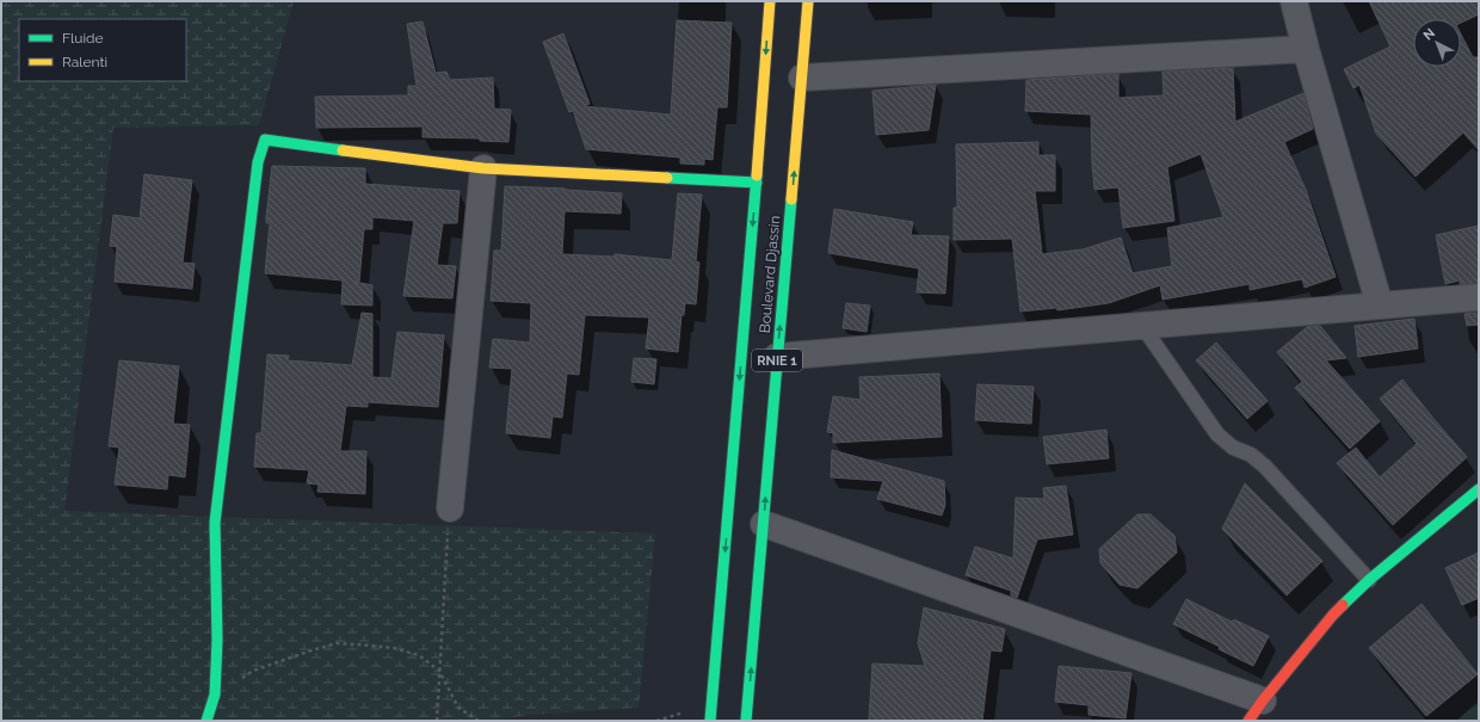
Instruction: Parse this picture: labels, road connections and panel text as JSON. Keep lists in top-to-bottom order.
{
  "streets": {
    "main road": ["Boulevard Djassin", "RNIE 1"]
  },
  "legend": ["Fluide", "Ralenti"],
  "north": "top left"
}
